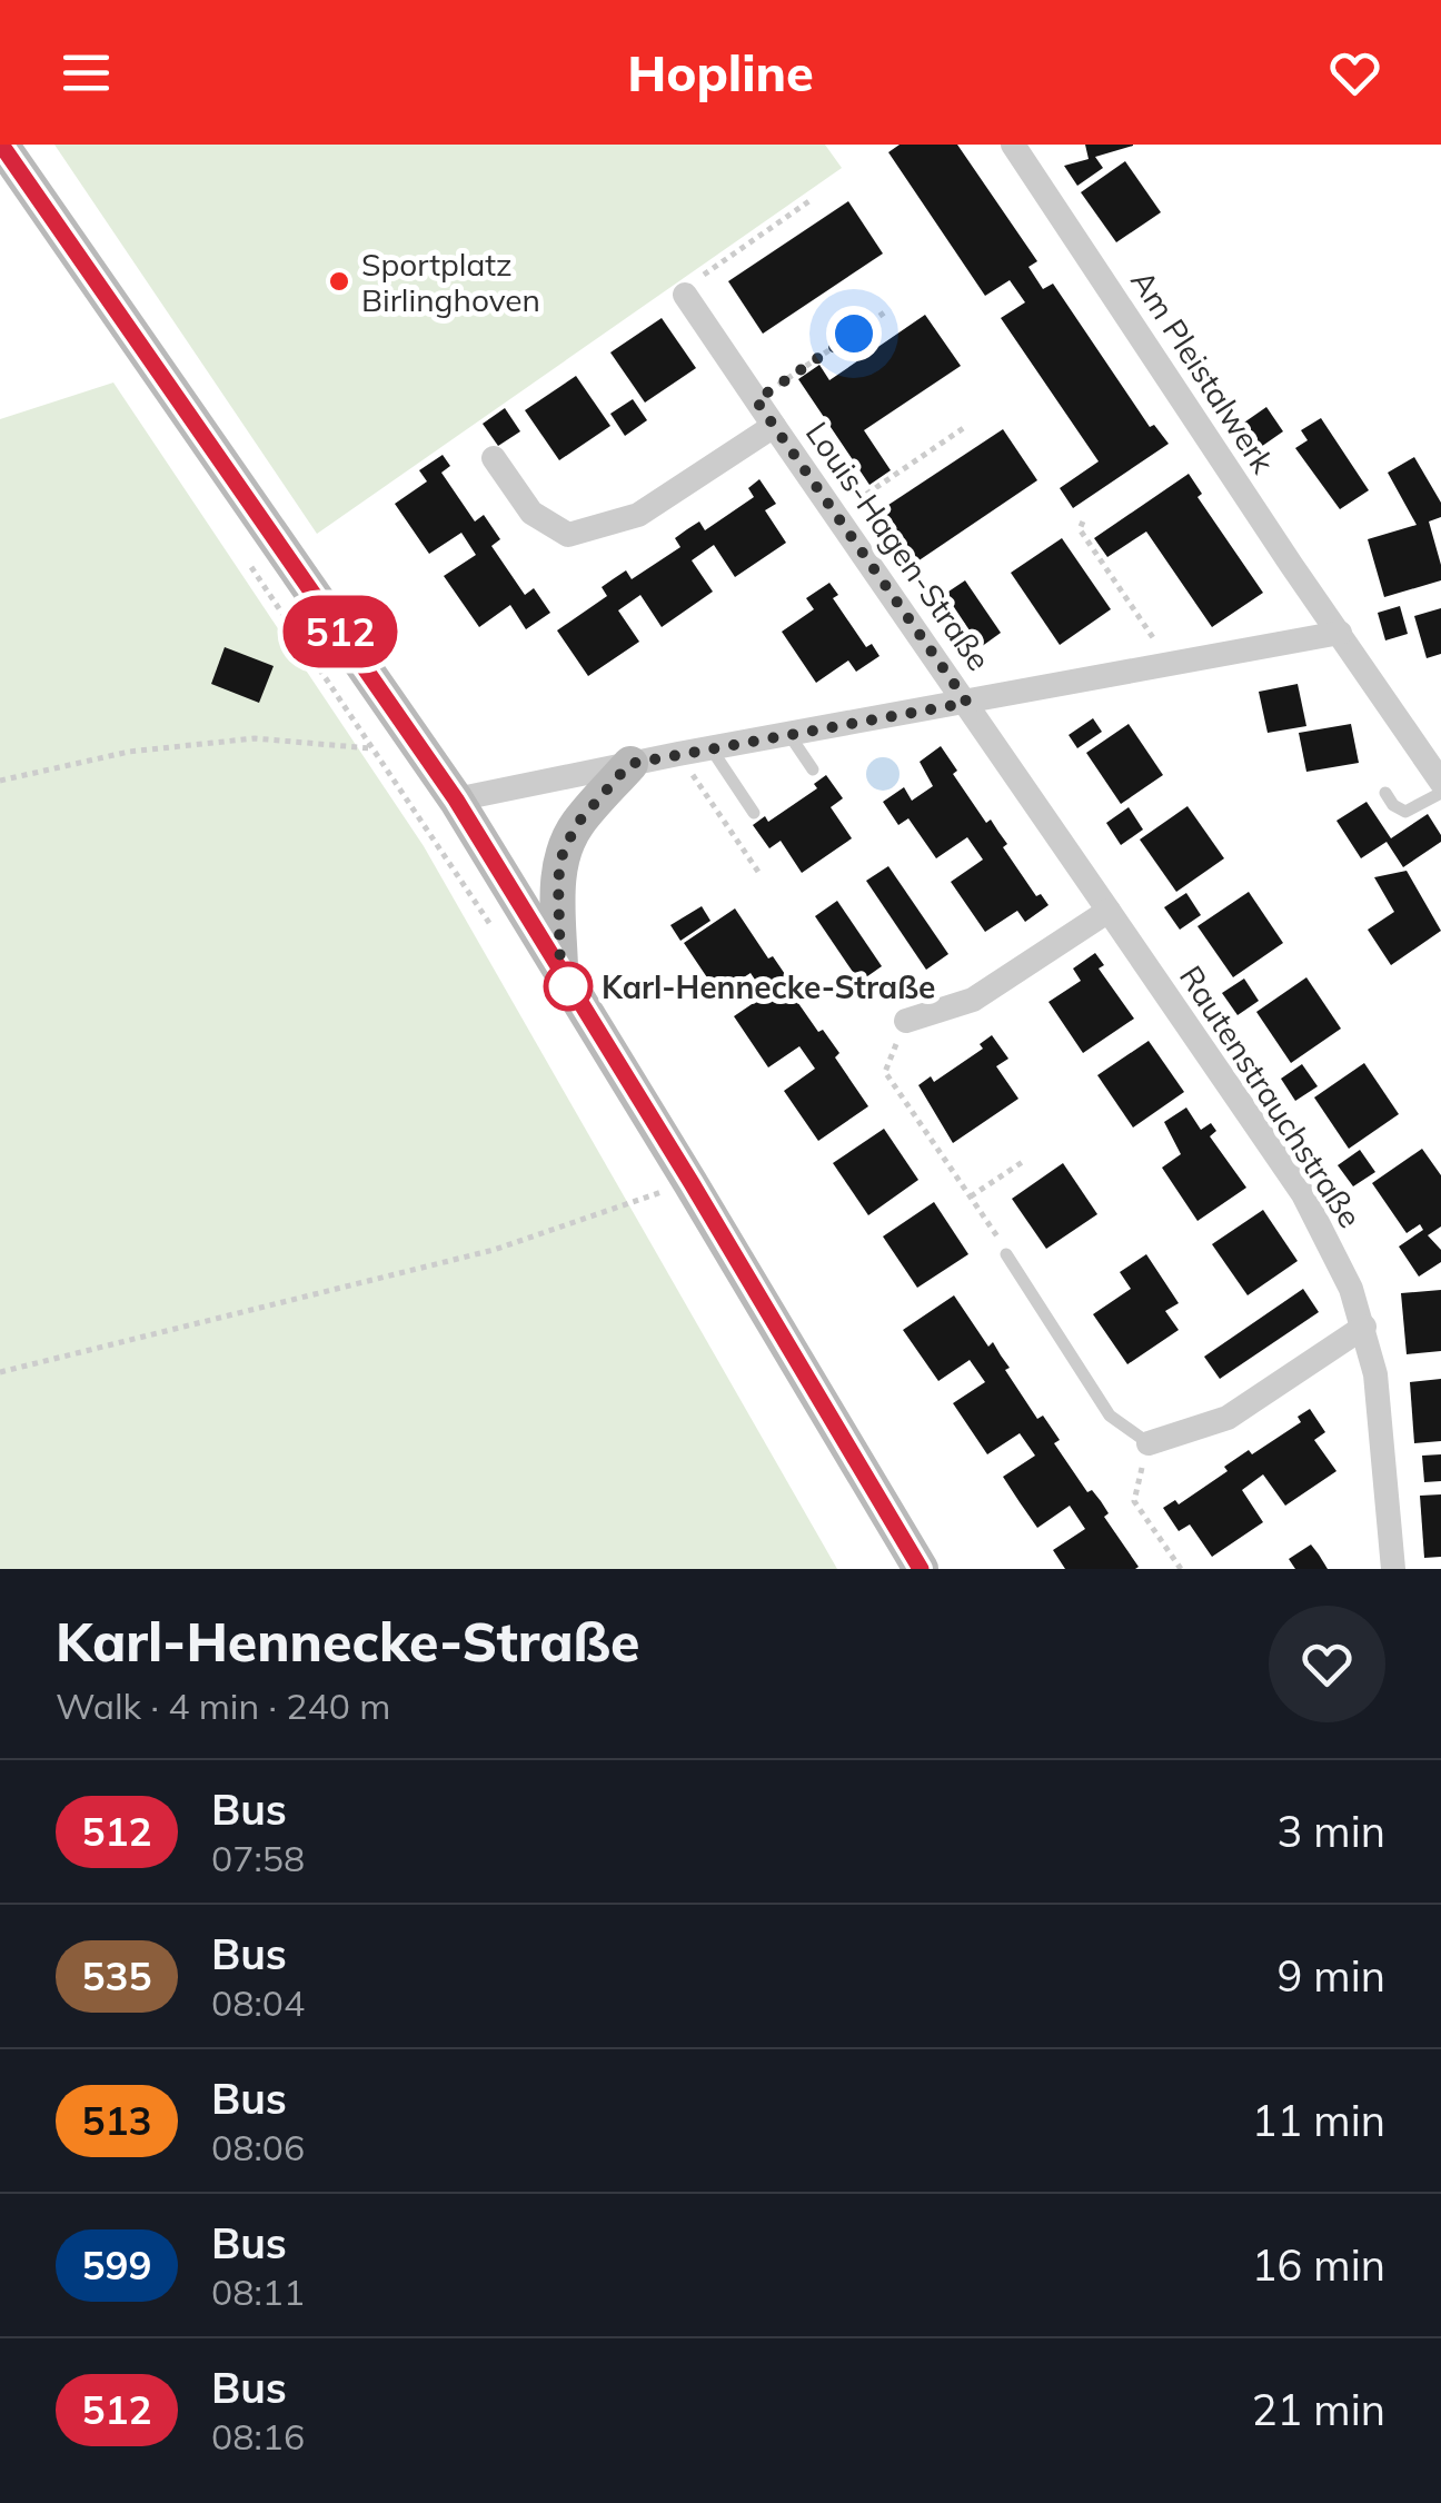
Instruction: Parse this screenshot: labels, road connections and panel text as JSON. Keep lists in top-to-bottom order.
{
  "streets": {
    "street": ["Am Pleistalwerk", "Louis-Hagen-Straße", "Rautenstrauchstraße"]
  },
  "crossings": [
    ["Louis-Hagen-Straße", "Rautenstrauchstraße"]
  ],
  "places": ["Sportplatz Birlinghoven", "Karl-Hennecke-Straße"],
  "lines": ["bus line 512"],
  "page": {
    "header": "Hopline",
    "on_map": "512",
    "heading": ["Karl-Hennecke-Straße", "Walk · 4 min · 240 m"],
    "list": [
      {
        "mark": "512",
        "name": "Bus",
        "note": "07:58",
        "value": "3 min"
      },
      {
        "mark": "535",
        "name": "Bus",
        "note": "08:04",
        "value": "9 min"
      },
      {
        "mark": "513",
        "name": "Bus",
        "note": "08:06",
        "value": "11 min"
      },
      {
        "mark": "599",
        "name": "Bus",
        "note": "08:11",
        "value": "16 min"
      },
      {
        "mark": "512",
        "name": "Bus",
        "note": "08:16",
        "value": "21 min"
      }
    ]
  }
}
